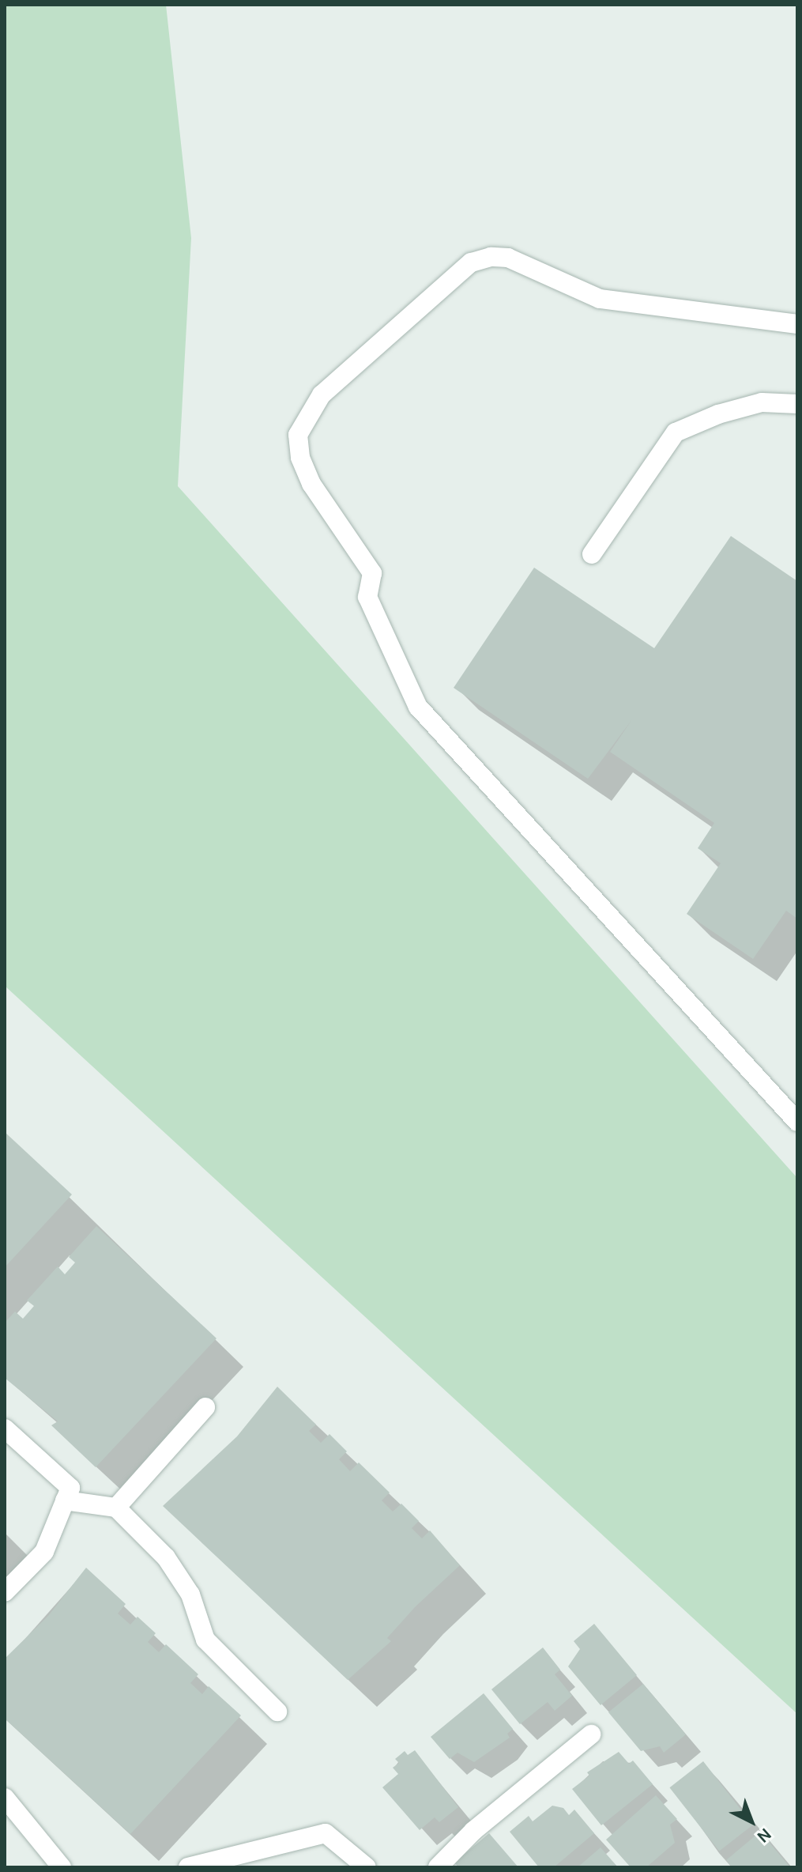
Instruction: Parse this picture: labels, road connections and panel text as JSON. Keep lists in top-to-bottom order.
{
  "north": "bottom right"
}
